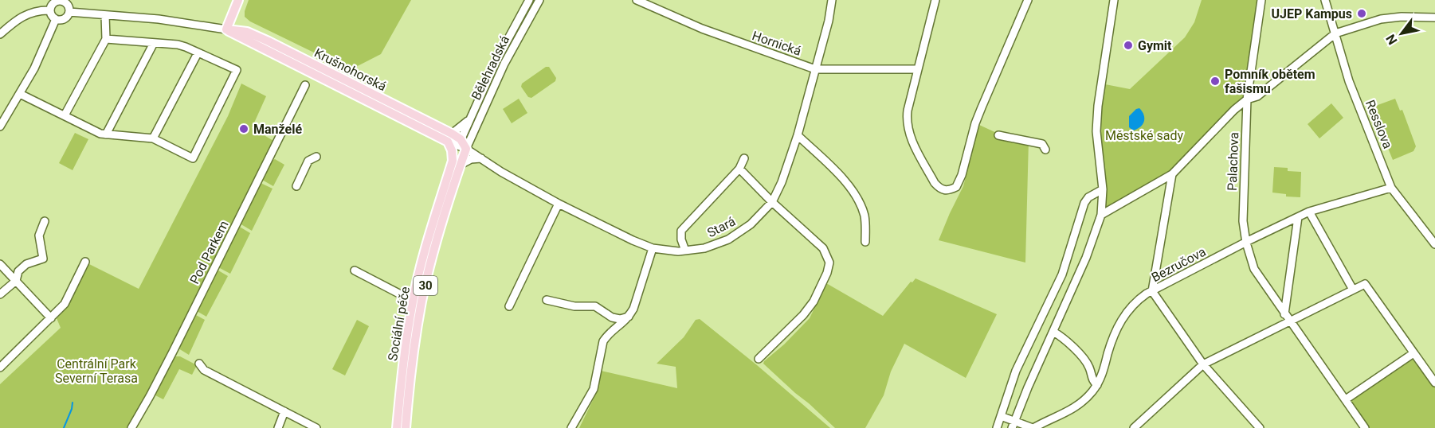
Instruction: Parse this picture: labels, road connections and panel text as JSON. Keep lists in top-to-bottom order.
{
  "streets": {
    "main road": ["Krušnohorská", "30", "Sociální péče"],
    "street": [
      "Hornická",
      "Bělehradská",
      "Resslova",
      "Palachova",
      "Stará",
      "Pod Parkem",
      "Bezručova"
    ]
  },
  "crossings": [
    ["Hornická", "Stará"],
    ["Bělehradská", "Krušnohorská"],
    ["Bělehradská", "Stará"],
    ["Bělehradská", "Sociální péče"],
    ["Krušnohorská", "Stará"],
    ["Krušnohorská", "Sociální péče"],
    ["Resslova", "Bezručova"],
    ["Palachova", "Bezručova"],
    ["Stará", "Sociální péče"]
  ],
  "parks": ["Městské sady", "Centrální Park Severní Terasa"],
  "places": [
    "UJEP Kampus",
    "Gymit",
    "Pomník obětem fašismu",
    "Manželé"
  ],
  "north": "bottom left"
}
